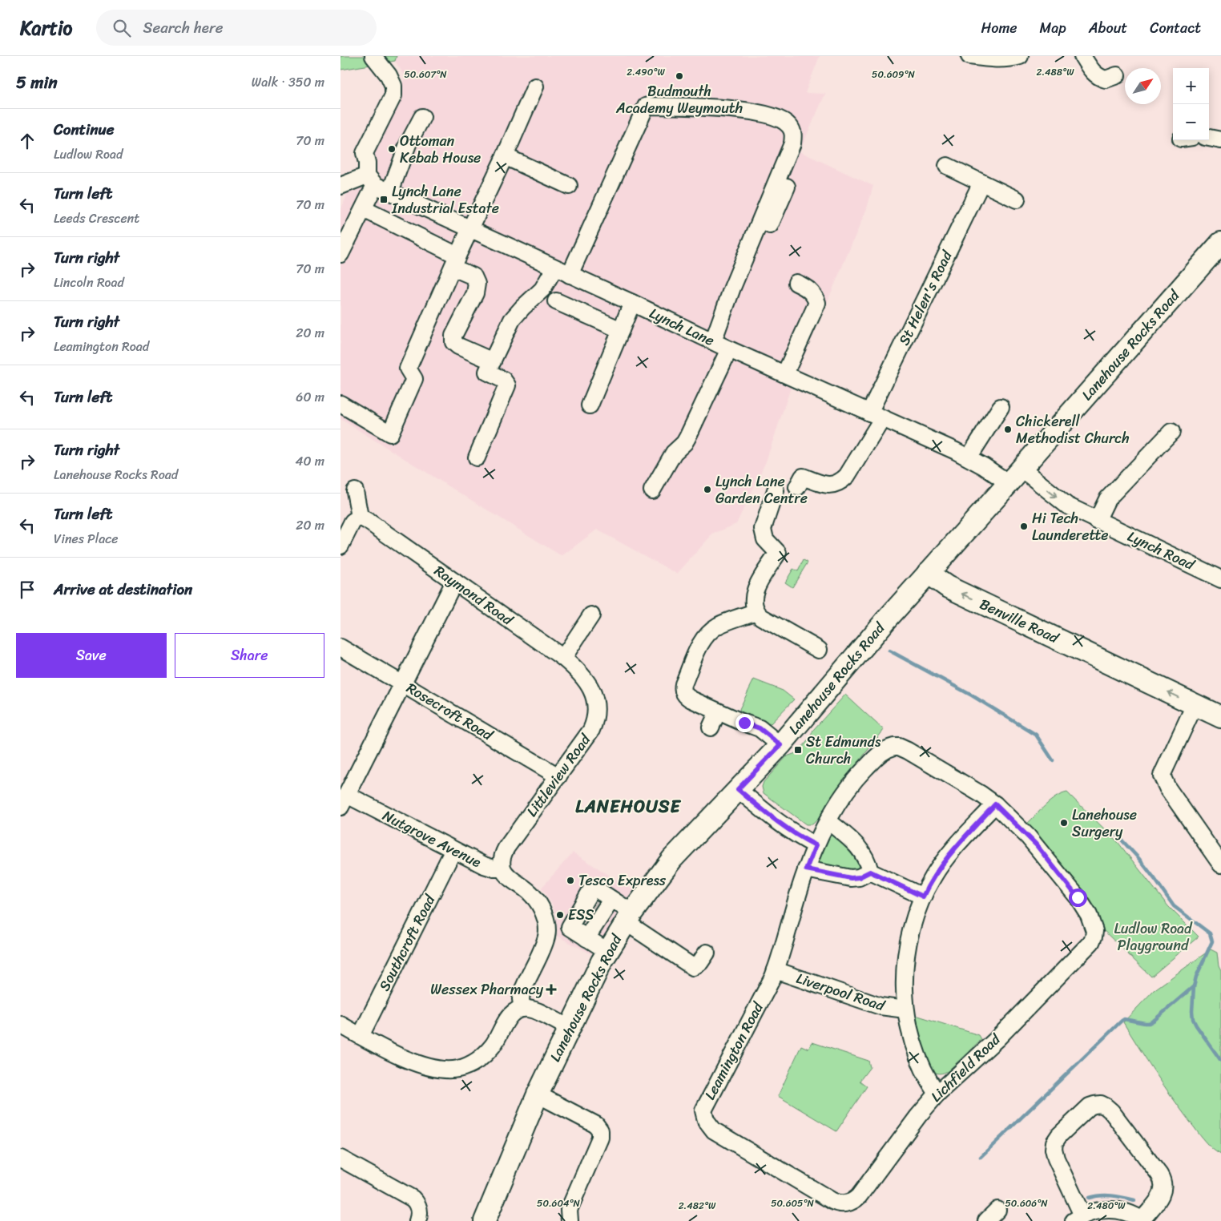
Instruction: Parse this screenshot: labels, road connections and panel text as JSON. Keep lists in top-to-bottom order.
{
  "streets": {
    "main road": ["Lanehouse Rocks Road", "Benville Road"],
    "street": [
      "St Helen's Road",
      "Lynch Lane",
      "Lynch Road",
      "Raymond Road",
      "Rosecroft Road",
      "Littleview Road",
      "Nutgrove Avenue",
      "Southcroft Road",
      "Liverpool Road",
      "Leamington Road",
      "Lichfield Road"
    ]
  },
  "crossings": [
    ["St Helen's Road", "Lynch Lane"],
    ["Lynch Lane", "Lanehouse Rocks Road"],
    ["Lynch Lane", "Lynch Road"],
    ["Lanehouse Rocks Road", "Lynch Road"],
    ["Lanehouse Rocks Road", "Benville Road"],
    ["Raymond Road", "Littleview Road"],
    ["Rosecroft Road", "Littleview Road"],
    ["Littleview Road", "Nutgrove Avenue"],
    ["Nutgrove Avenue", "Southcroft Road"],
    ["Liverpool Road", "Leamington Road"],
    ["Leamington Road", "Lichfield Road"]
  ],
  "one_way": ["Lynch Road", "Benville Road"],
  "districts": ["LANEHOUSE"],
  "parks": ["Ludlow Road Playground"],
  "places": {
    "other": [
      "Budmouth Academy Weymouth",
      "Ottoman Kebab House",
      "Chickerell Methodist Church",
      "Lynch Lane Garden Centre",
      "Hi Tech Launderette",
      "Lanehouse Surgery",
      "Tesco Express",
      "ESS"
    ],
    "transit": ["Lynch Lane Industrial Estate", "St Edmunds Church"],
    "health": ["Wessex Pharmacy"]
  },
  "north": "top right",
  "page": {
    "header": "Kartio",
    "search": "Search here",
    "nav": [
      "Home",
      "Map",
      "About",
      "Contact"
    ],
    "heading": ["5 min", "Walk · 350 m"],
    "map_buttons": ["+", "−"],
    "list": [
      ["Continue", "Ludlow Road", "70 m"],
      ["Turn left", "Leeds Crescent", "70 m"],
      ["Turn right", "Lincoln Road", "70 m"],
      ["Turn right", "Leamington Road", "20 m"],
      ["Turn left", "60 m"],
      ["Turn right", "Lanehouse Rocks Road", "40 m"],
      ["Turn left", "Vines Place", "20 m"],
      "Arrive at destination"
    ],
    "buttons": ["Save", "Share"]
  },
  "coordinates": [
    "2.490°W",
    "2.488°W",
    "50.607°N",
    "50.609°N",
    "50.604°N",
    "50.605°N",
    "50.606°N",
    "2.482°W",
    "2.480°W"
  ]
}
